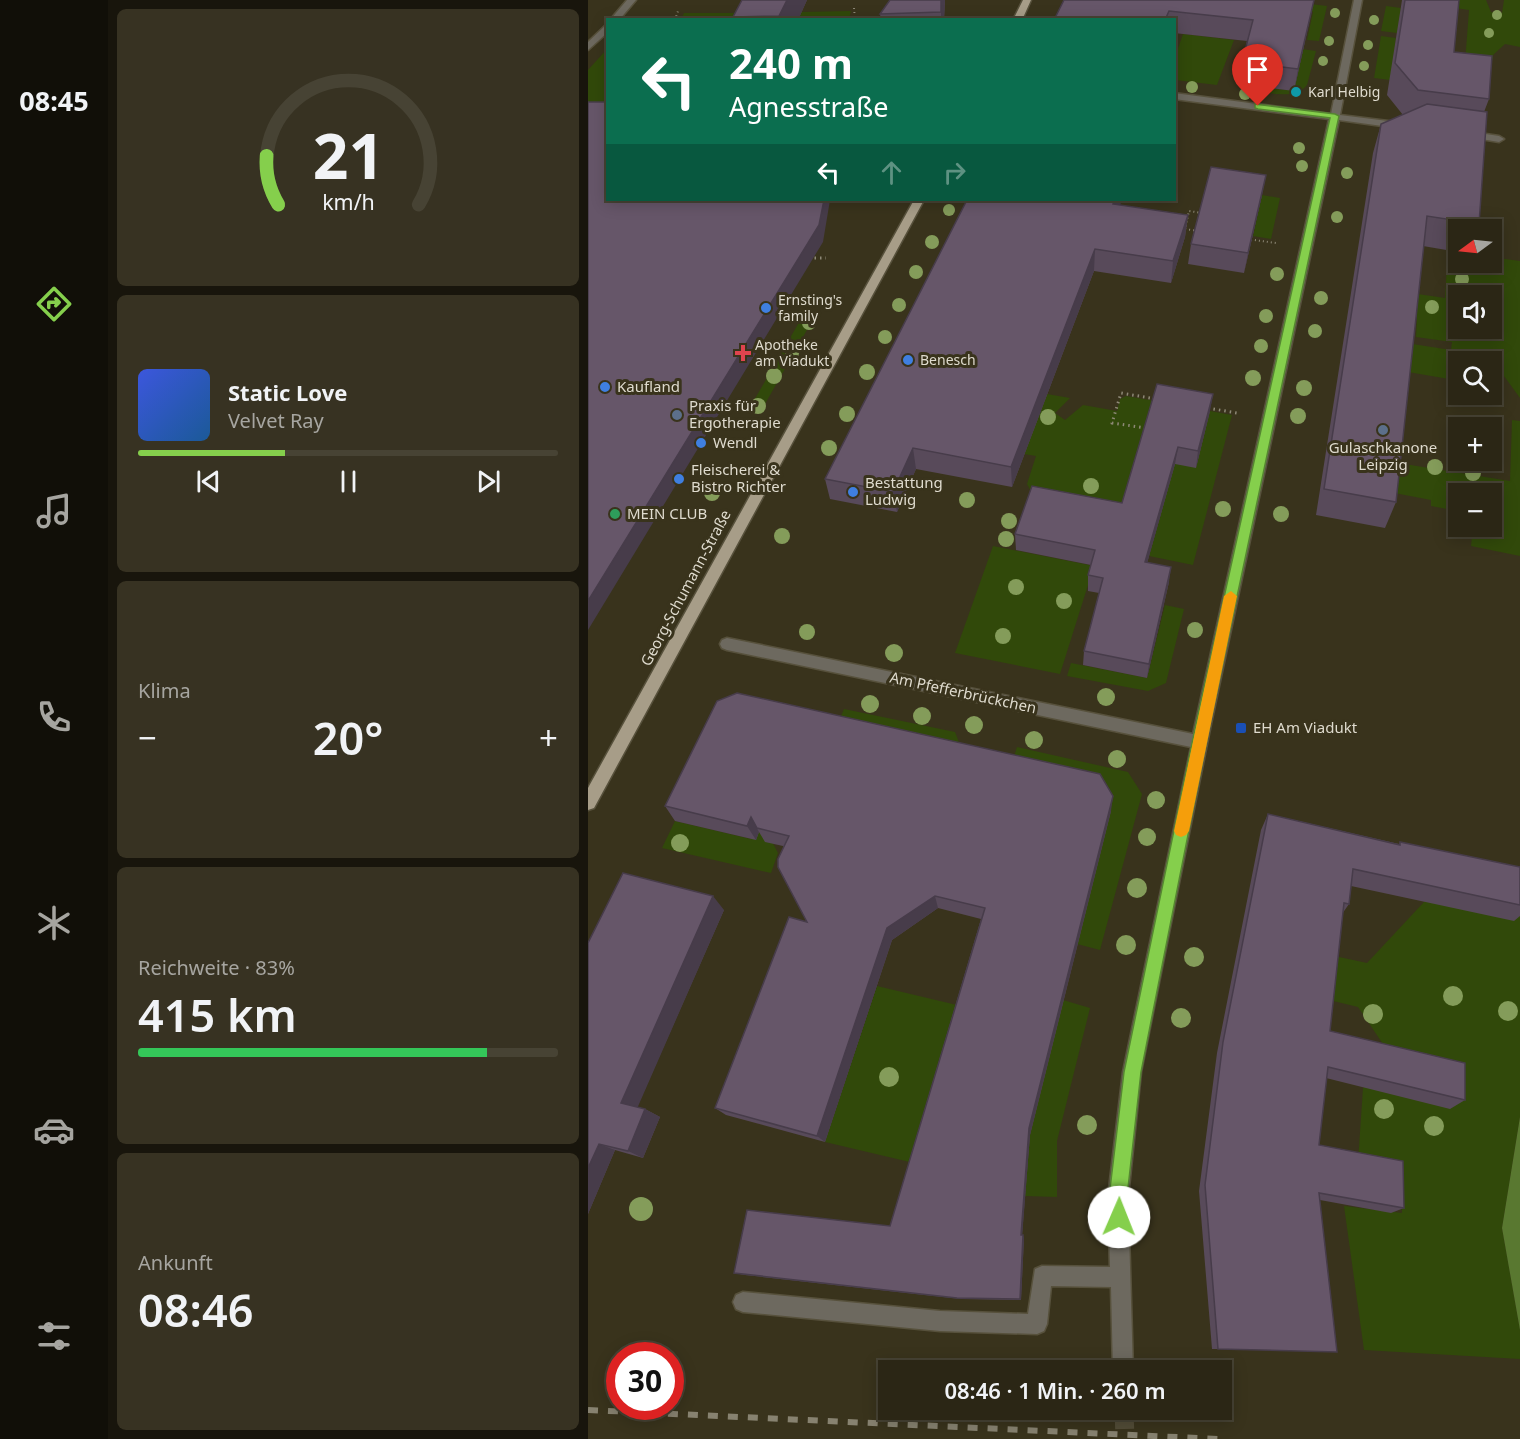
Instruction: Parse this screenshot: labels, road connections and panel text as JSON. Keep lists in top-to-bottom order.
{
  "streets": {
    "main road": ["Georg-Schumann-Straße"],
    "street": ["Am Pfefferbrückchen"]
  },
  "places": {
    "other": [
      "Karl Helbig",
      "Ernsting's family",
      "Benesch",
      "Kaufland",
      "Praxis für Ergotherapie",
      "Gulaschkanone Leipzig",
      "Wendl",
      "Fleischerei & Bistro Richter",
      "Bestattung Ludwig",
      "MEIN CLUB"
    ],
    "health": ["Apotheke am Viadukt"],
    "transit": ["EH Am Viadukt"]
  },
  "north": "left",
  "page": {
    "tabs": "08:45",
    "turn": ["240 m", "Agnesstraße"],
    "map_buttons": ["+", "−"],
    "song": ["Static Love", "Velvet Ray"],
    "tile": [
      "Klima",
      ["Reichweite · 83%", "415 km"],
      ["Ankunft", "08:46"]
    ],
    "heat": ["−", "20°", "+"],
    "limit": "30",
    "trip": "08:46 · 1 Min. · 260 m",
    "gauge": ["21", "km/h"]
  }
}
